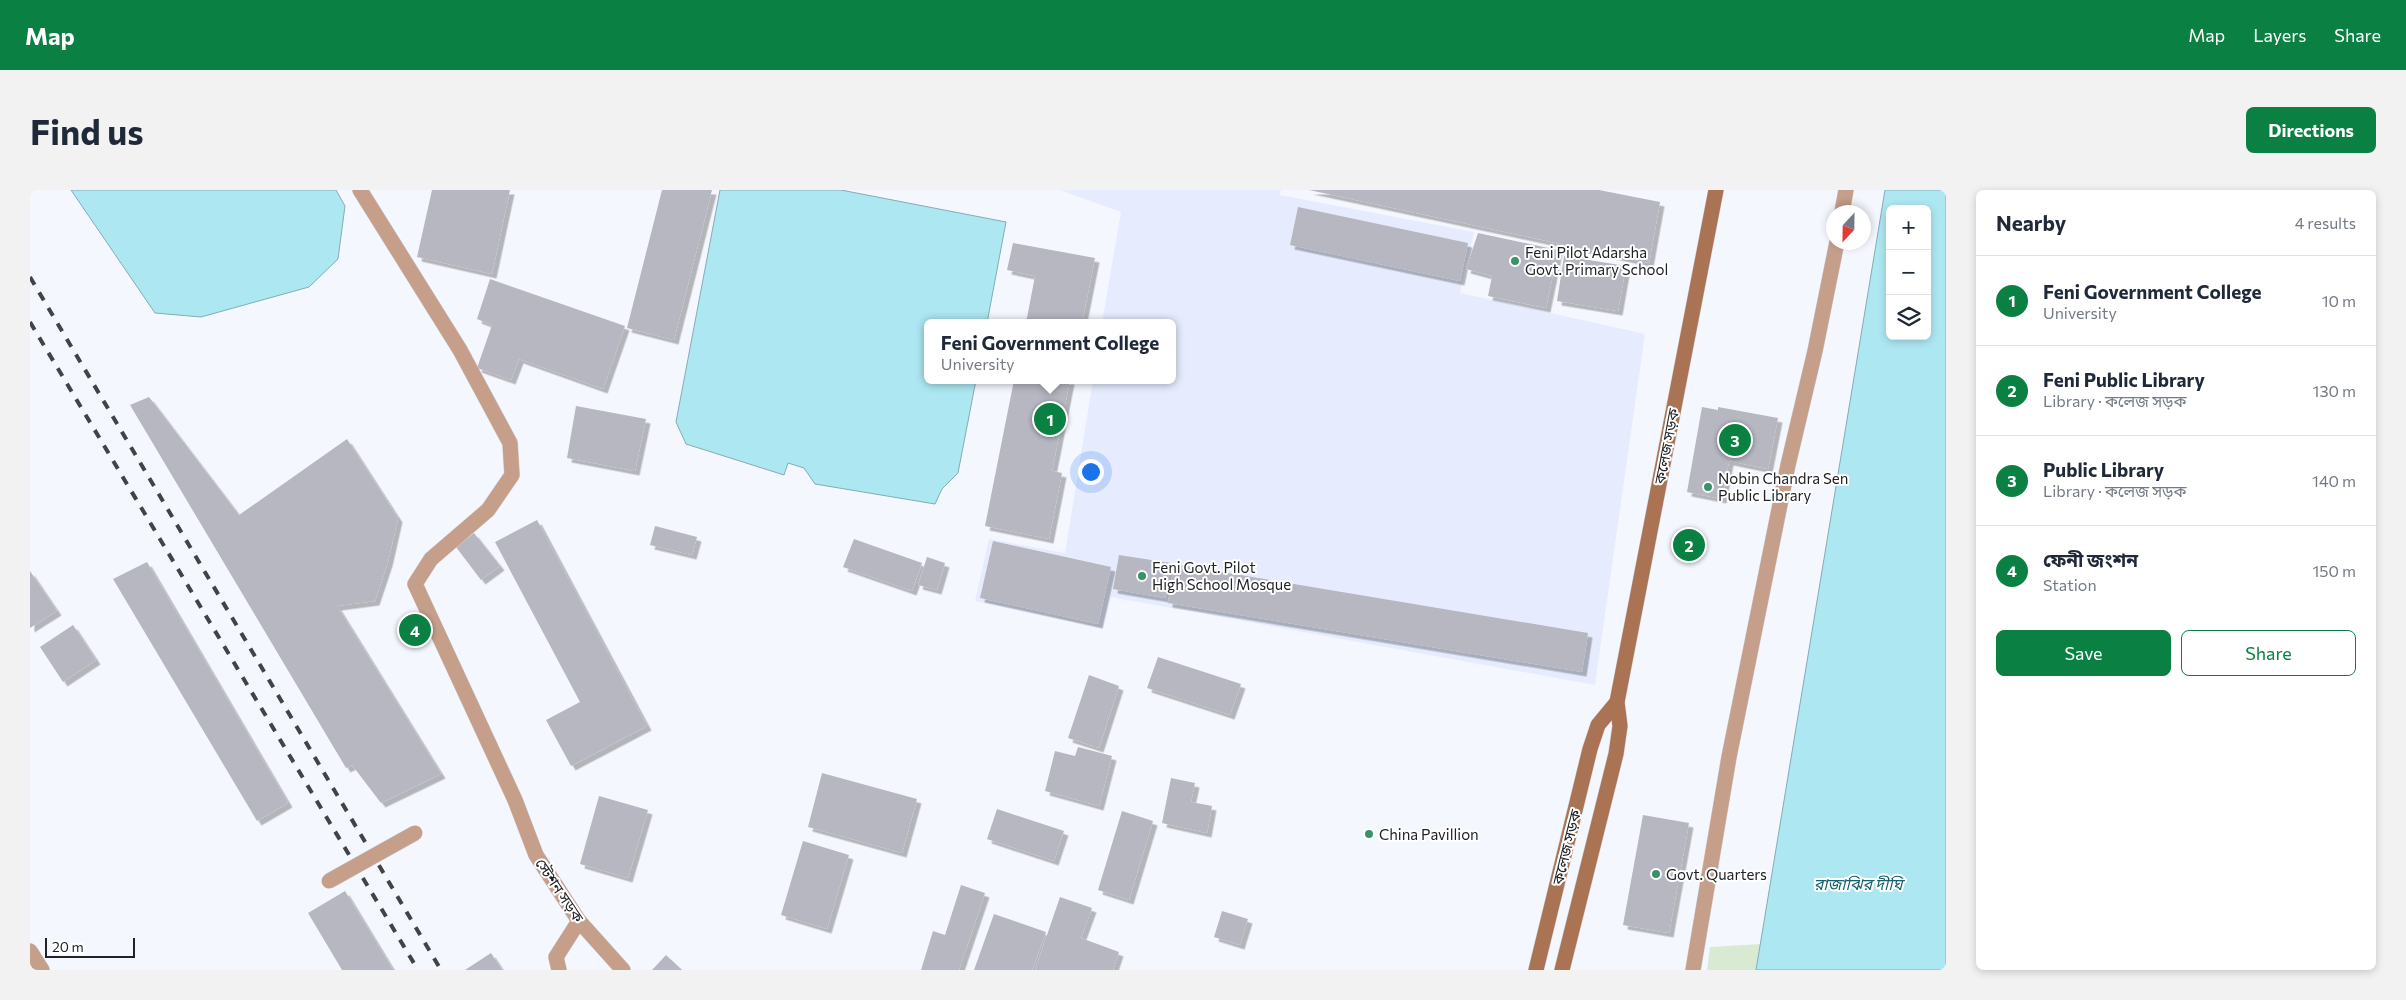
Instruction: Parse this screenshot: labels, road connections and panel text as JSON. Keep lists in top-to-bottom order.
{
  "streets": {
    "main road": ["কলেজ সড়ক"],
    "street": ["স্টেশন সড়ক"]
  },
  "water": ["রাজাঝির দীঘি"],
  "places": [
    "Feni Pilot Adarsha Govt. Primary School",
    "Nobin Chandra Sen Public Library",
    "Feni Govt. Pilot High School Mosque",
    "China Pavillion",
    "Govt. Quarters"
  ],
  "scale_bar": "20 m",
  "north": "bottom",
  "page": {
    "header": "Map",
    "nav": ["Map", "Layers", "Share"],
    "buttons": [
      "Directions",
      ["Save", "Share"]
    ],
    "title": "Find us",
    "heading": ["Nearby", "4 results"],
    "map_buttons": ["+", "−"],
    "list": [
      {
        "mark": "1",
        "name": "Feni Government College",
        "note": "University",
        "value": "10 m"
      },
      {
        "mark": "2",
        "name": "Feni Public Library",
        "note": "Library · কলেজ সড়ক",
        "value": "130 m"
      },
      {
        "mark": "3",
        "name": "Public Library",
        "note": "Library · কলেজ সড়ক",
        "value": "140 m"
      },
      {
        "mark": "4",
        "name": "ফেনী জংশন",
        "note": "Station",
        "value": "150 m"
      }
    ],
    "popup": ["Feni Government College", "University"],
    "pins": [
      "1",
      "3",
      "2",
      "4"
    ],
    "scale": "20 m"
  }
}
